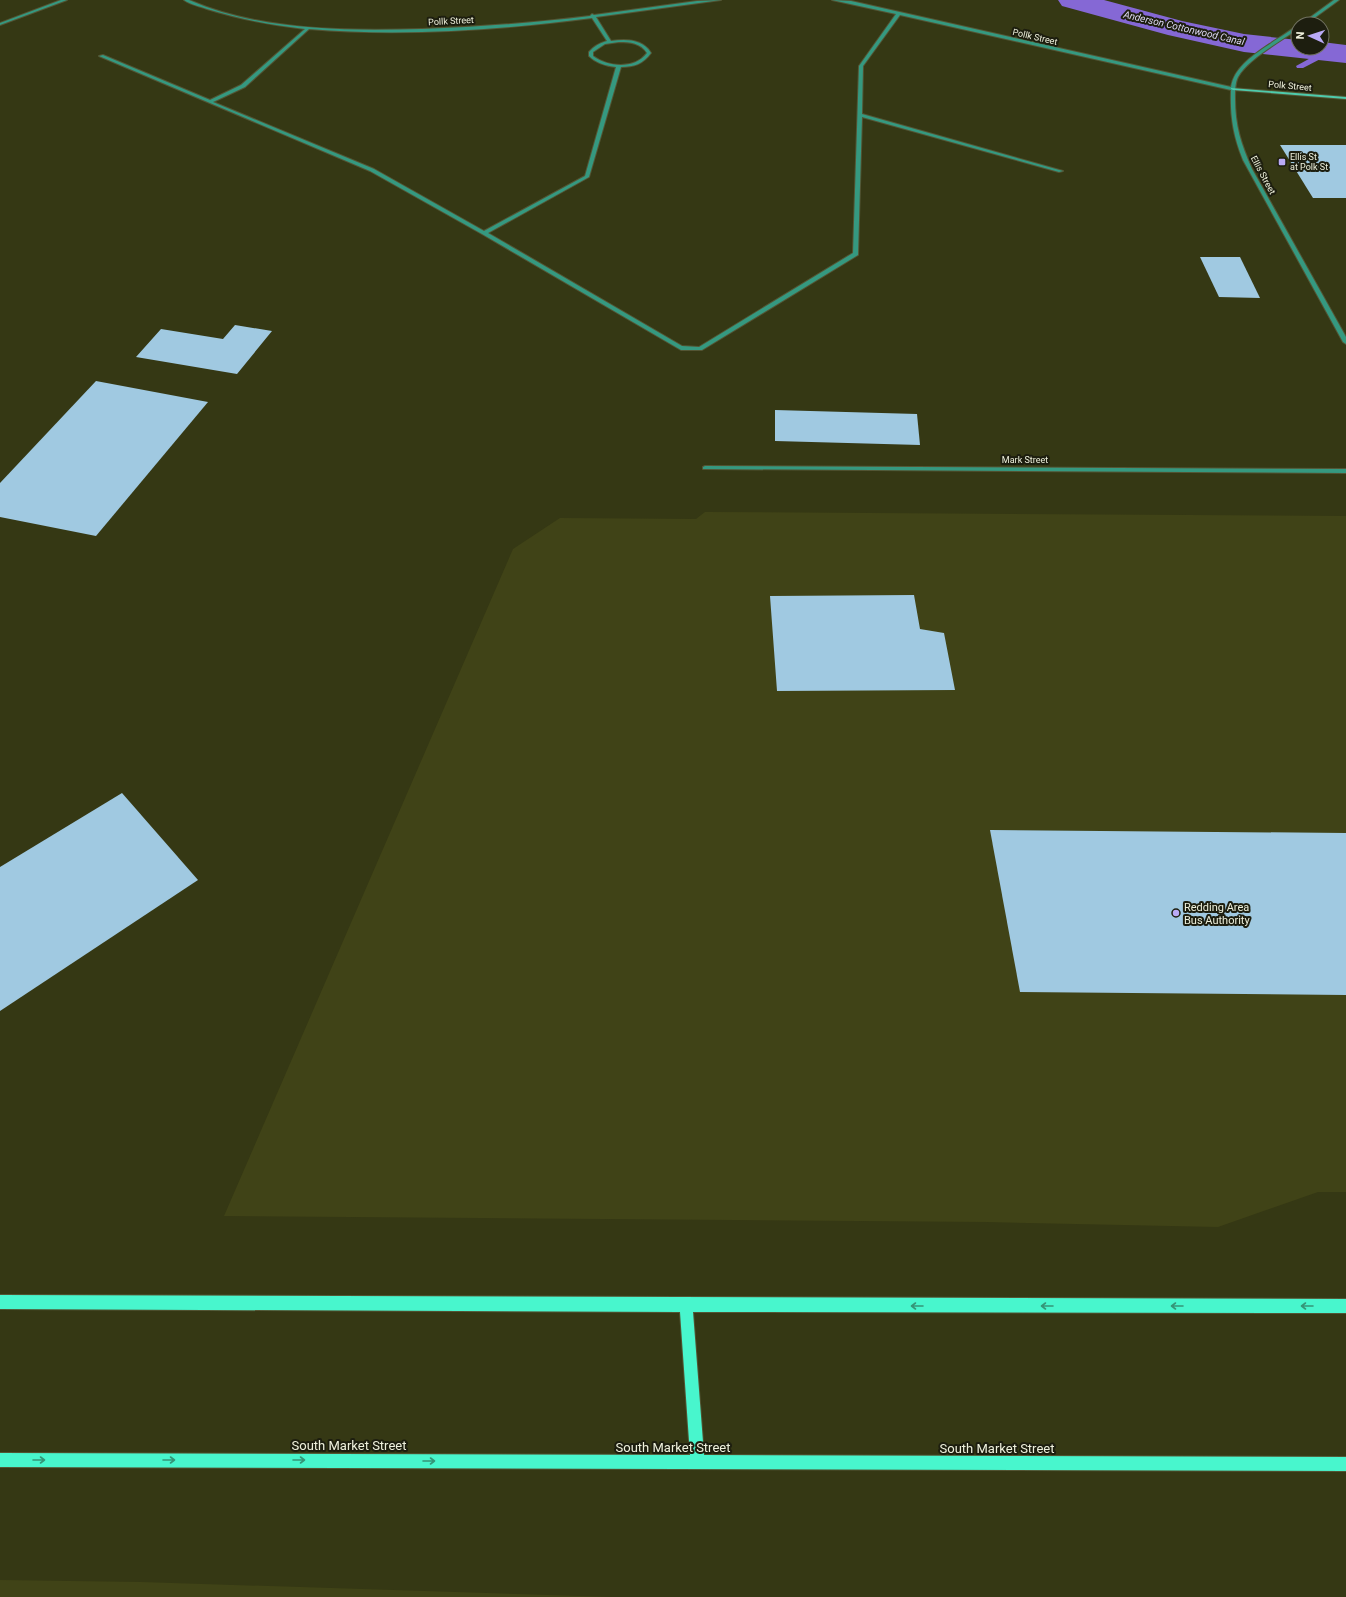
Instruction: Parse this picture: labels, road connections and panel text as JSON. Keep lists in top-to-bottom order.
{
  "streets": {
    "main road": ["South Market Street"],
    "street": [
      "Pollk Street",
      "Polk Street",
      "Ellis Street",
      "Mark Street"
    ]
  },
  "crossings": [
    ["Pollk Street", "Polk Street"],
    ["Pollk Street", "Ellis Street"],
    ["Polk Street", "Ellis Street"]
  ],
  "one_way": ["South Market Street"],
  "water": ["Anderson Cottonwood Canal"],
  "places": {
    "transit": ["Ellis St at Polk St"],
    "other": ["Redding Area Bus Authority"]
  },
  "north": "left"
}
